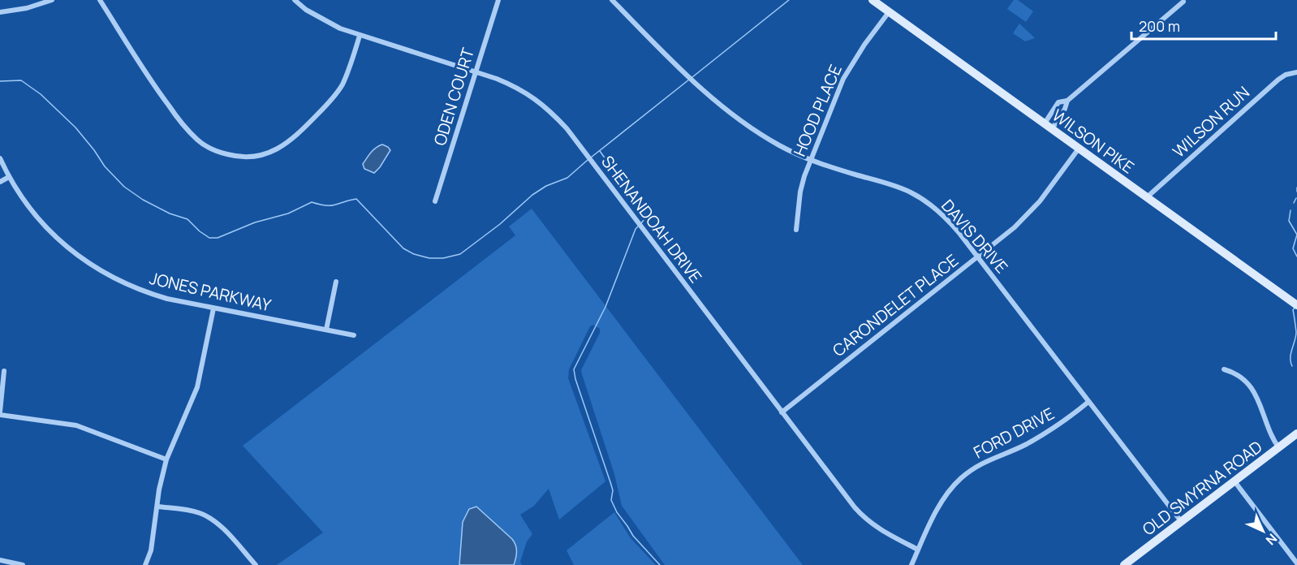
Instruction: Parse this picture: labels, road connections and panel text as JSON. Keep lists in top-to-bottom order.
{
  "streets": {
    "main road": ["WILSON PIKE", "OLD SMYRNA ROAD"],
    "street": [
      "ODEN COURT",
      "HOOD PLACE",
      "WILSON RUN",
      "SHENANDOAH DRIVE",
      "DAVIS DRIVE",
      "JONES PARKWAY",
      "CARONDELET PLACE",
      "FORD DRIVE"
    ]
  },
  "crossings": [
    ["ODEN COURT", "SHENANDOAH DRIVE"],
    ["HOOD PLACE", "WILSON PIKE"],
    ["HOOD PLACE", "DAVIS DRIVE"],
    ["WILSON RUN", "WILSON PIKE"],
    ["WILSON PIKE", "CARONDELET PLACE"],
    ["SHENANDOAH DRIVE", "CARONDELET PLACE"],
    ["SHENANDOAH DRIVE", "FORD DRIVE"],
    ["DAVIS DRIVE", "CARONDELET PLACE"],
    ["DAVIS DRIVE", "FORD DRIVE"],
    ["DAVIS DRIVE", "OLD SMYRNA ROAD"]
  ],
  "scale_bar": "200 m",
  "north": "bottom right"
}
